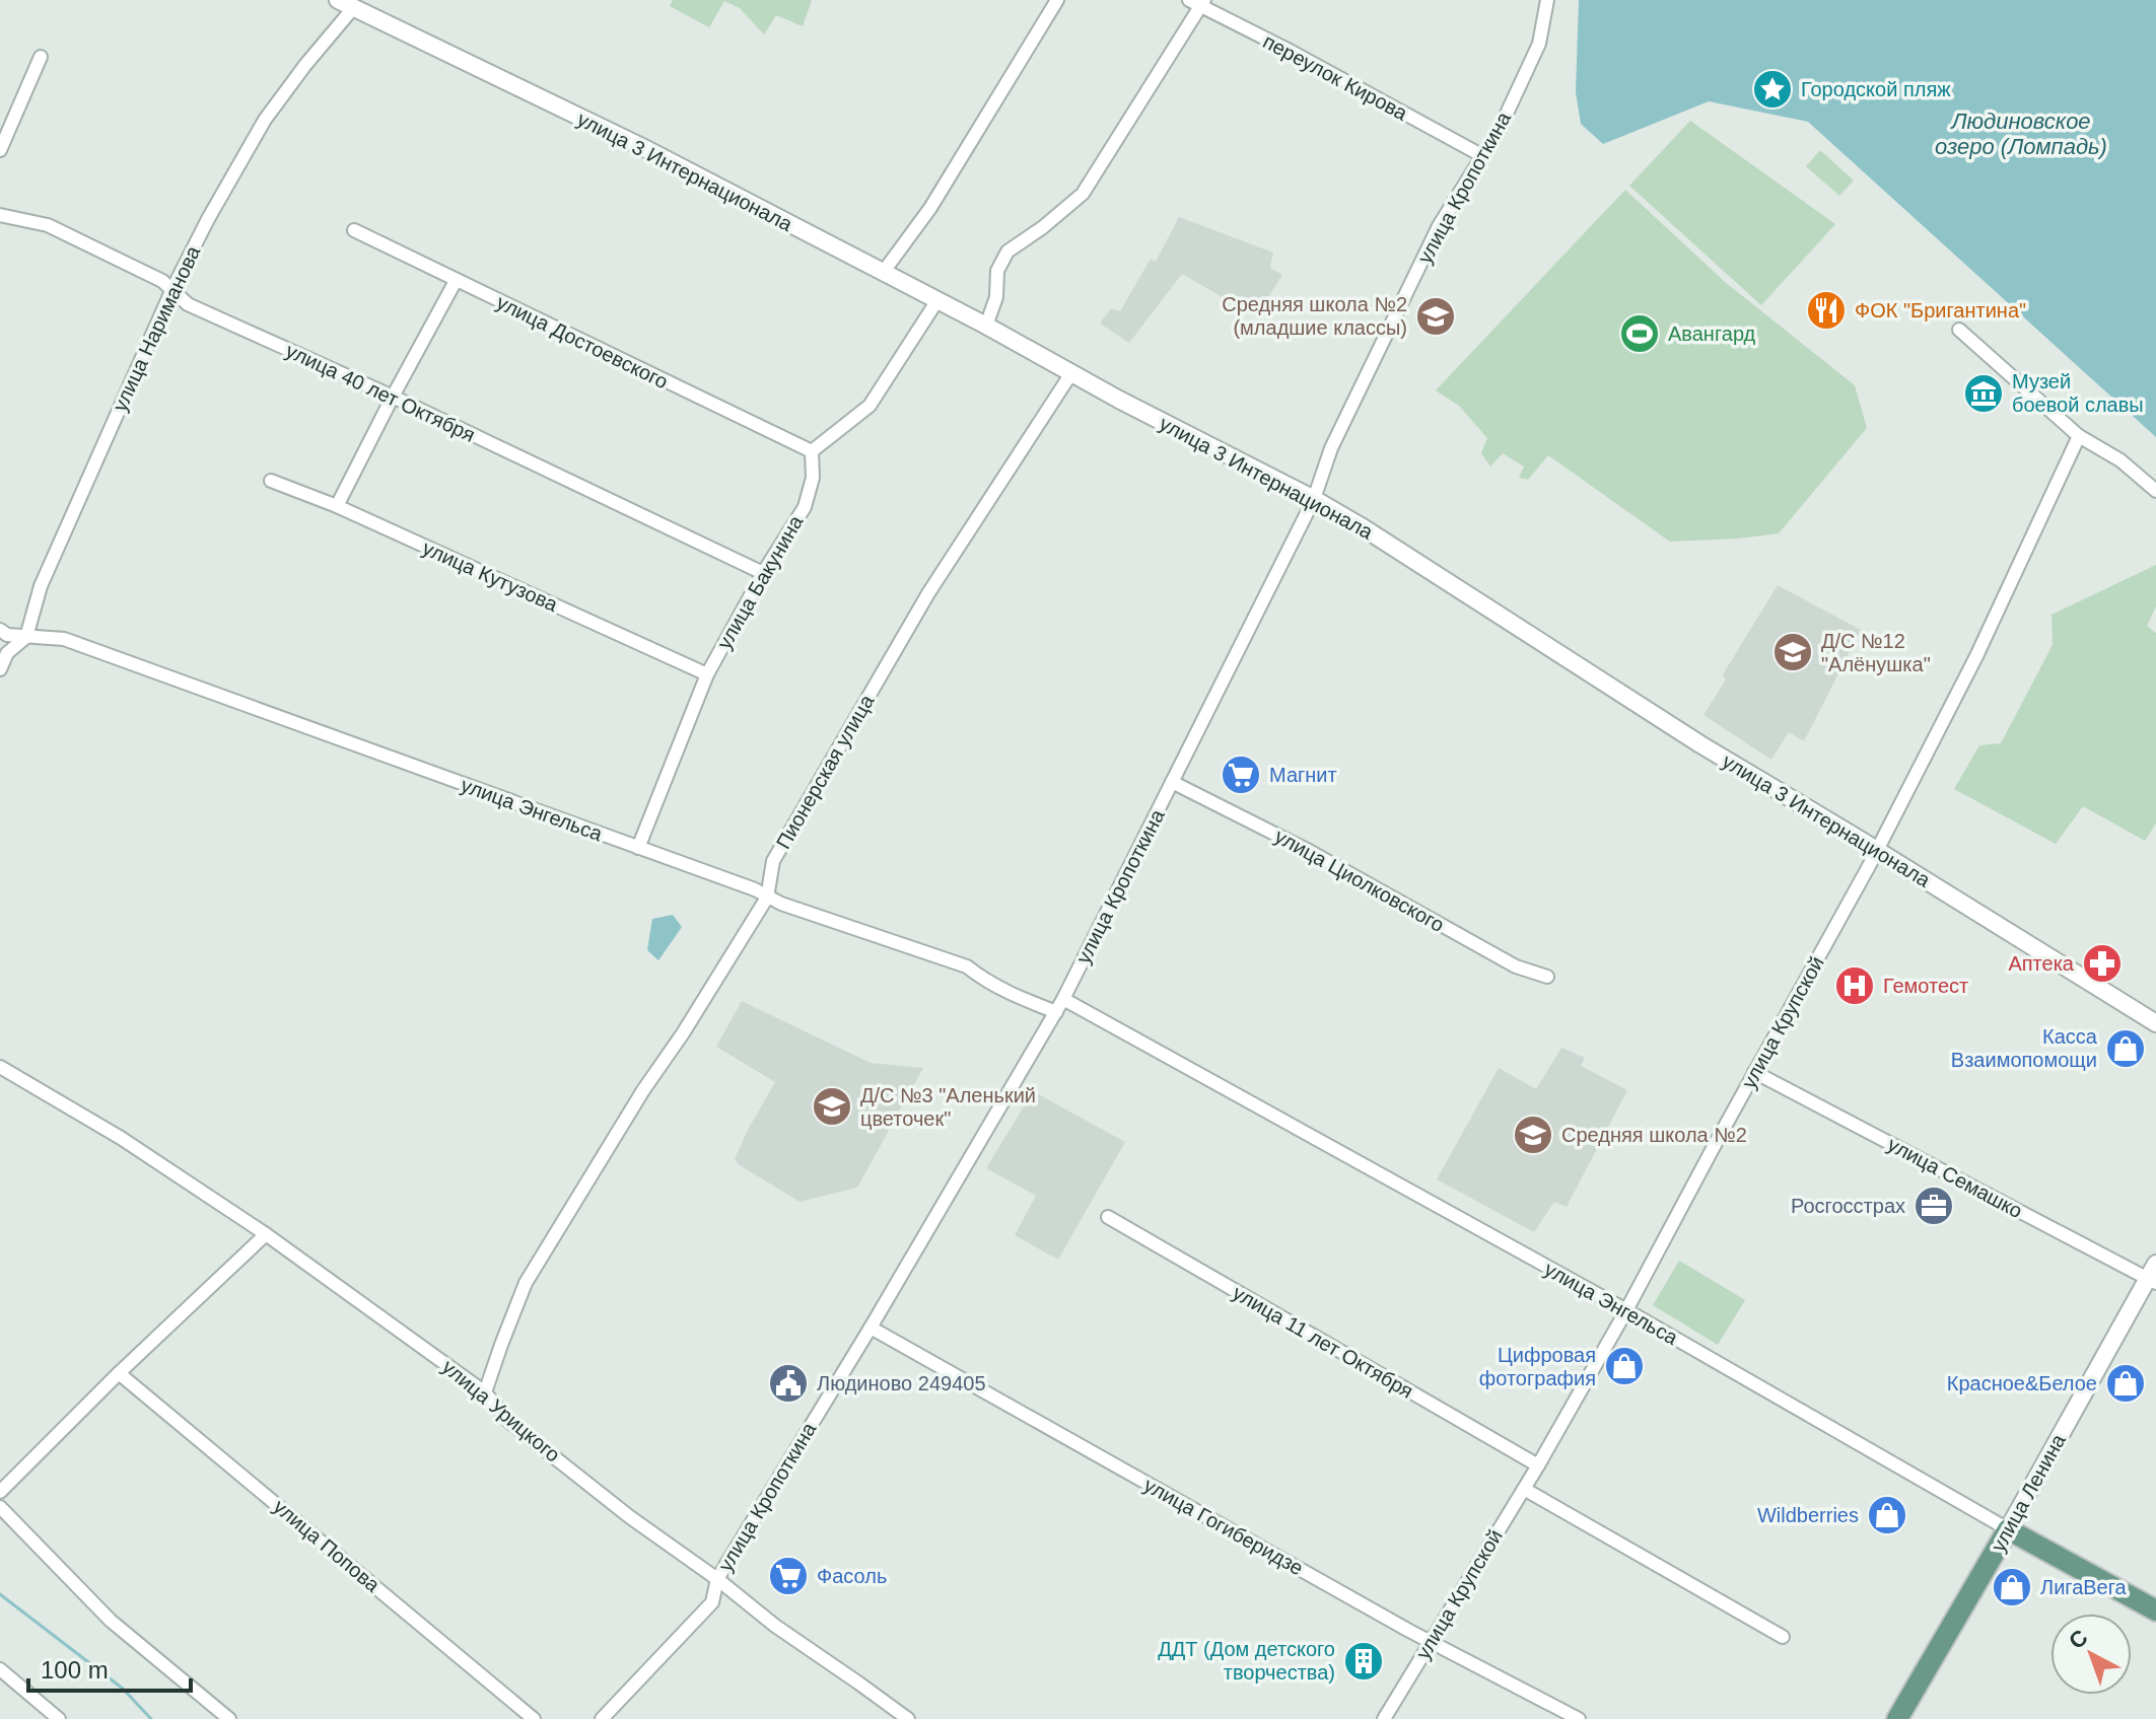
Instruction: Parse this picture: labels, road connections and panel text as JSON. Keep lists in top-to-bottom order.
{
  "streets": {
    "main road": ["улица Энгельса", "улица Ленина"],
    "street": [
      "переулок Кирова",
      "улица 3 Интернационала",
      "улица Кропоткина",
      "улица Нариманова",
      "улица Достоевского",
      "улица 40 лет Октября",
      "улица Кутузова",
      "улица Бакунина",
      "Пионерская улица",
      "улица Циолковского",
      "улица Крупской",
      "улица Семашко",
      "улица 11 лет Октября",
      "улица Урицкого",
      "улица Гогиберидзе",
      "улица Попова"
    ]
  },
  "crossings": [
    ["переулок Кирова", "улица Кропоткина"],
    ["улица 3 Интернационала", "улица Кропоткина"],
    ["улица 3 Интернационала", "улица Нариманова"],
    ["улица 3 Интернационала", "Пионерская улица"],
    ["улица 3 Интернационала", "улица Крупской"],
    ["улица Кропоткина", "улица Энгельса"],
    ["улица Кропоткина", "улица Циолковского"],
    ["улица Кропоткина", "улица Урицкого"],
    ["улица Кропоткина", "улица Гогиберидзе"],
    ["улица Нариманова", "улица 40 лет Октября"],
    ["улица Нариманова", "улица Энгельса"],
    ["улица Достоевского", "улица Бакунина"],
    ["улица 40 лет Октября", "улица Бакунина"],
    ["улица Кутузова", "улица Бакунина"],
    ["улица Бакунина", "улица Энгельса"],
    ["Пионерская улица", "улица Энгельса"],
    ["Пионерская улица", "улица Урицкого"],
    ["улица Энгельса", "улица Крупской"],
    ["улица Энгельса", "улица Ленина"],
    ["улица Крупской", "улица Семашко"],
    ["улица Крупской", "улица 11 лет Октября"],
    ["улица Крупской", "улица Гогиберидзе"],
    ["улица Семашко", "улица Ленина"]
  ],
  "water": ["Людиновское озеро (Ломпадь)"],
  "places": {
    "place": ["Городской пляж"],
    "restaurant": ["ФОК \"Бригантина\""],
    "school or university": [
      "Средняя школа №2 (младшие классы)",
      "Д/С №12 \"Алёнушка\"",
      "Д/С №3 \"Аленький цветочек\"",
      "Средняя школа №2"
    ],
    "sports": ["Авангард"],
    "museum": ["Музей боевой славы"],
    "supermarket": ["Магнит", "Фасоль"],
    "pharmacy": ["Аптека"],
    "hospital": ["Гемотест"],
    "shop": [
      "Касса Взаимопомощи",
      "Цифровая фотография",
      "Красное&Белое",
      "Wildberries",
      "ЛигаВега"
    ],
    "office": ["Росгосстрах"],
    "public building": ["Людиново 249405"],
    "building": ["ДДТ (Дом детского творчества)"]
  },
  "scale_bar": "100 m",
  "north": "top left"
}
